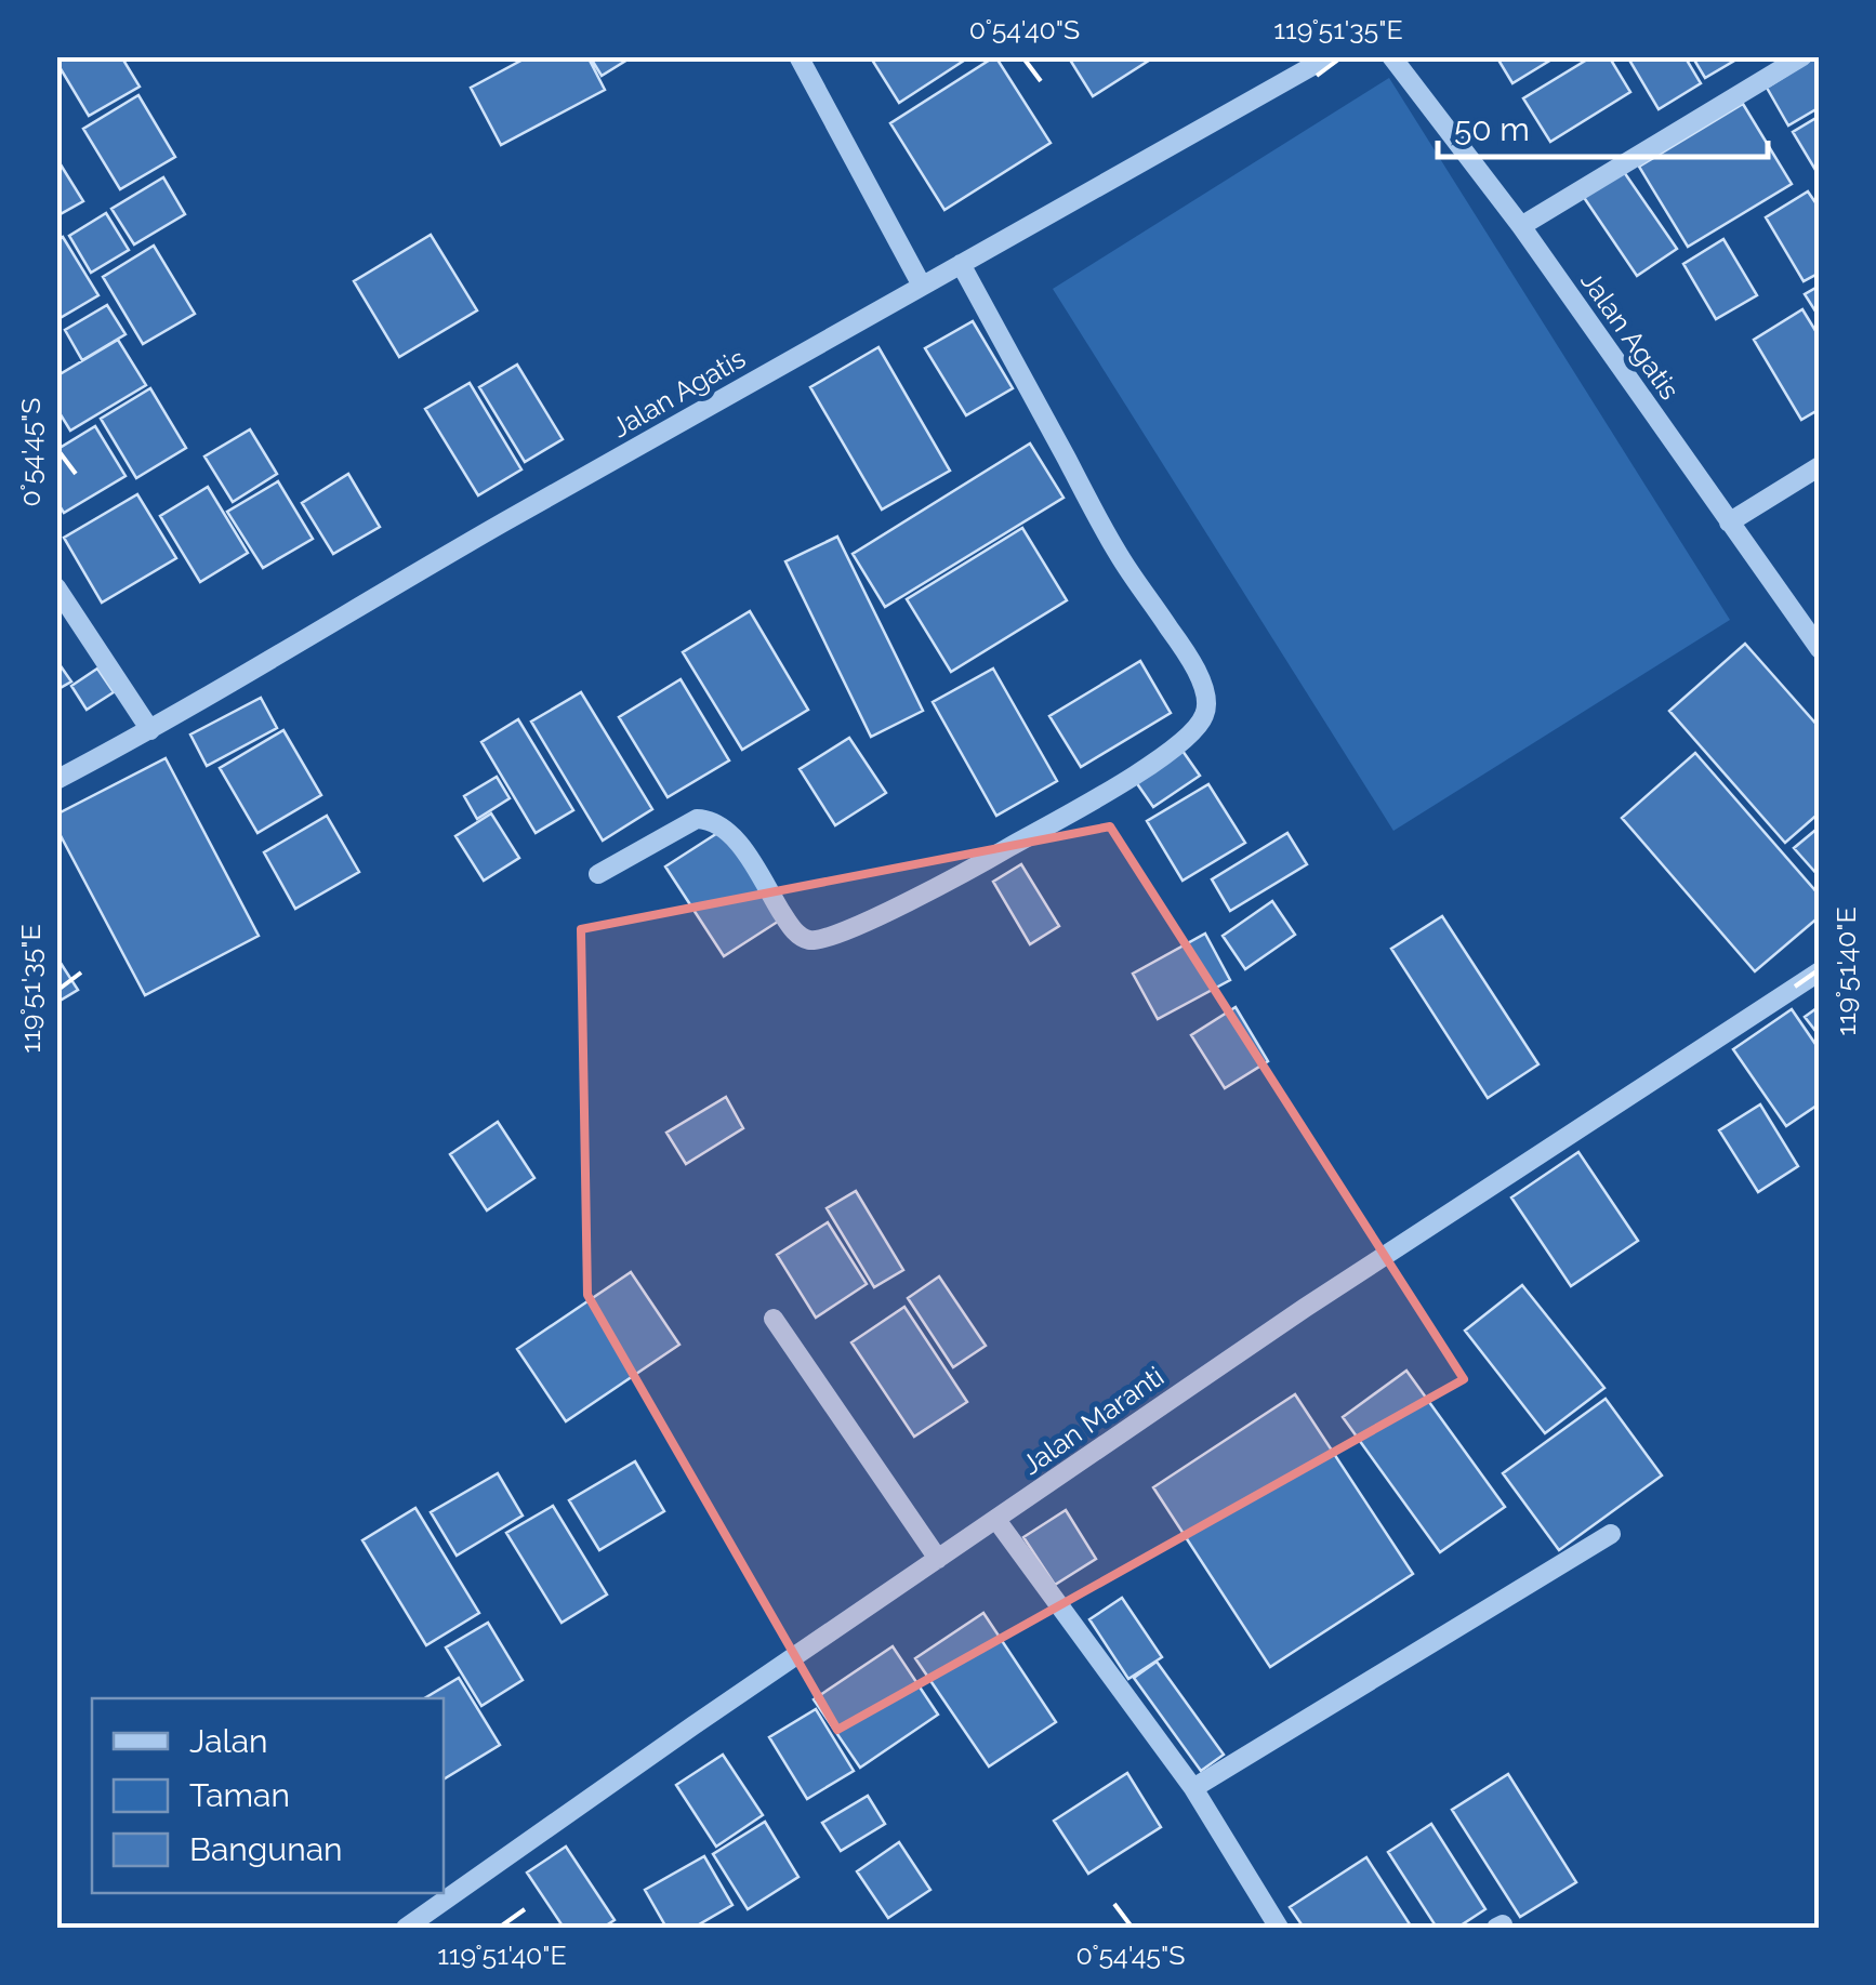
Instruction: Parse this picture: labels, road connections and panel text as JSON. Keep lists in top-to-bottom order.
{
  "streets": {
    "street": ["Jalan Agatis", "Jalan Maranti"]
  },
  "legend": ["Jalan", "Taman", "Bangunan"],
  "scale_bar": "50 m",
  "coordinates": [
    "0°54'40\"S",
    "119°51'35\"E",
    "0°54'45\"S",
    "119°51'40\"E"
  ]
}
